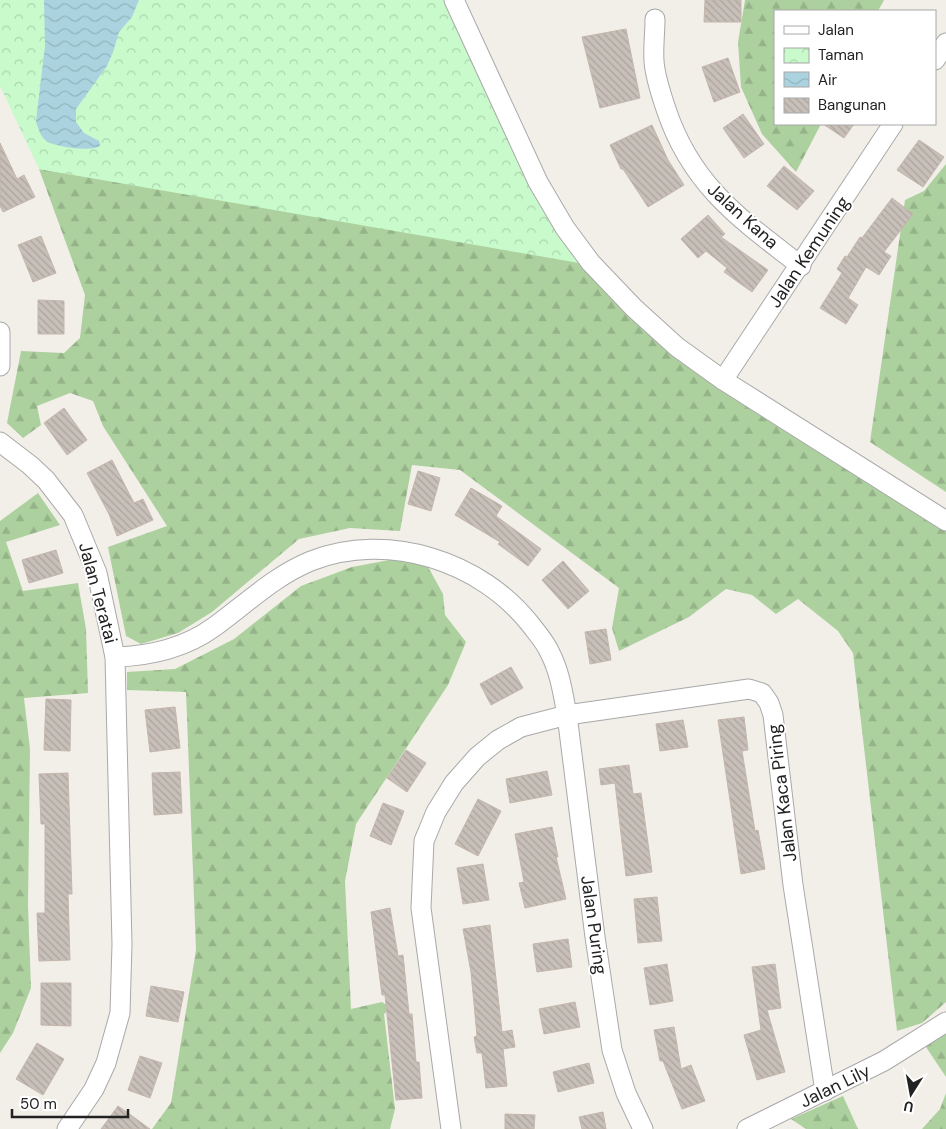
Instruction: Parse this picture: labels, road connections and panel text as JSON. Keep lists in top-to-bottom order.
{
  "streets": {
    "street": [
      "Jalan Kana",
      "Jalan Kemuning",
      "Jalan Teratai",
      "Jalan Kaca Piring",
      "Jalan Puring",
      "Jalan Lily"
    ]
  },
  "crossings": [
    ["Jalan Kana", "Jalan Kemuning"],
    ["Jalan Teratai", "Jalan Puring"],
    ["Jalan Kaca Piring", "Jalan Puring"],
    ["Jalan Kaca Piring", "Jalan Lily"]
  ],
  "legend": [
    "Jalan",
    "Taman",
    "Air",
    "Bangunan"
  ],
  "scale_bar": "50 m",
  "north": "bottom"
}
